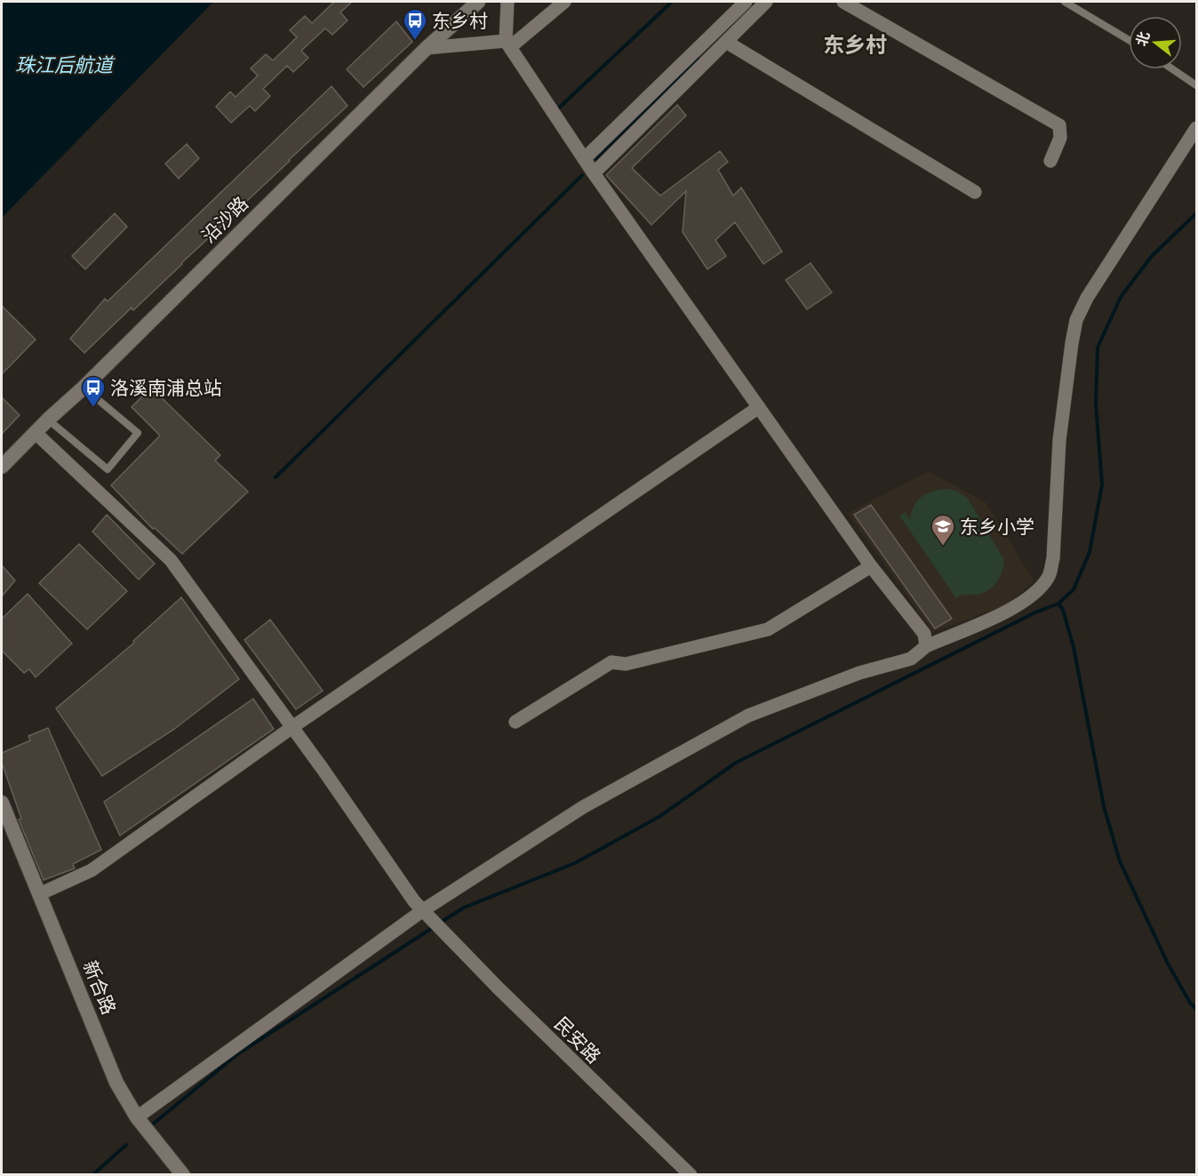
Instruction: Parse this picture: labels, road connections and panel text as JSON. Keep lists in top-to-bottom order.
{
  "streets": {
    "street": ["沿沙路", "新合路", "民安路"]
  },
  "crossings": [
    ["沿沙路", "民安路"]
  ],
  "districts": ["东乡村"],
  "water": ["珠江后航道"],
  "places": {
    "bus stop": ["东乡村", "洛溪南浦总站"],
    "school or university": ["东乡小学"]
  },
  "north": "left"
}
